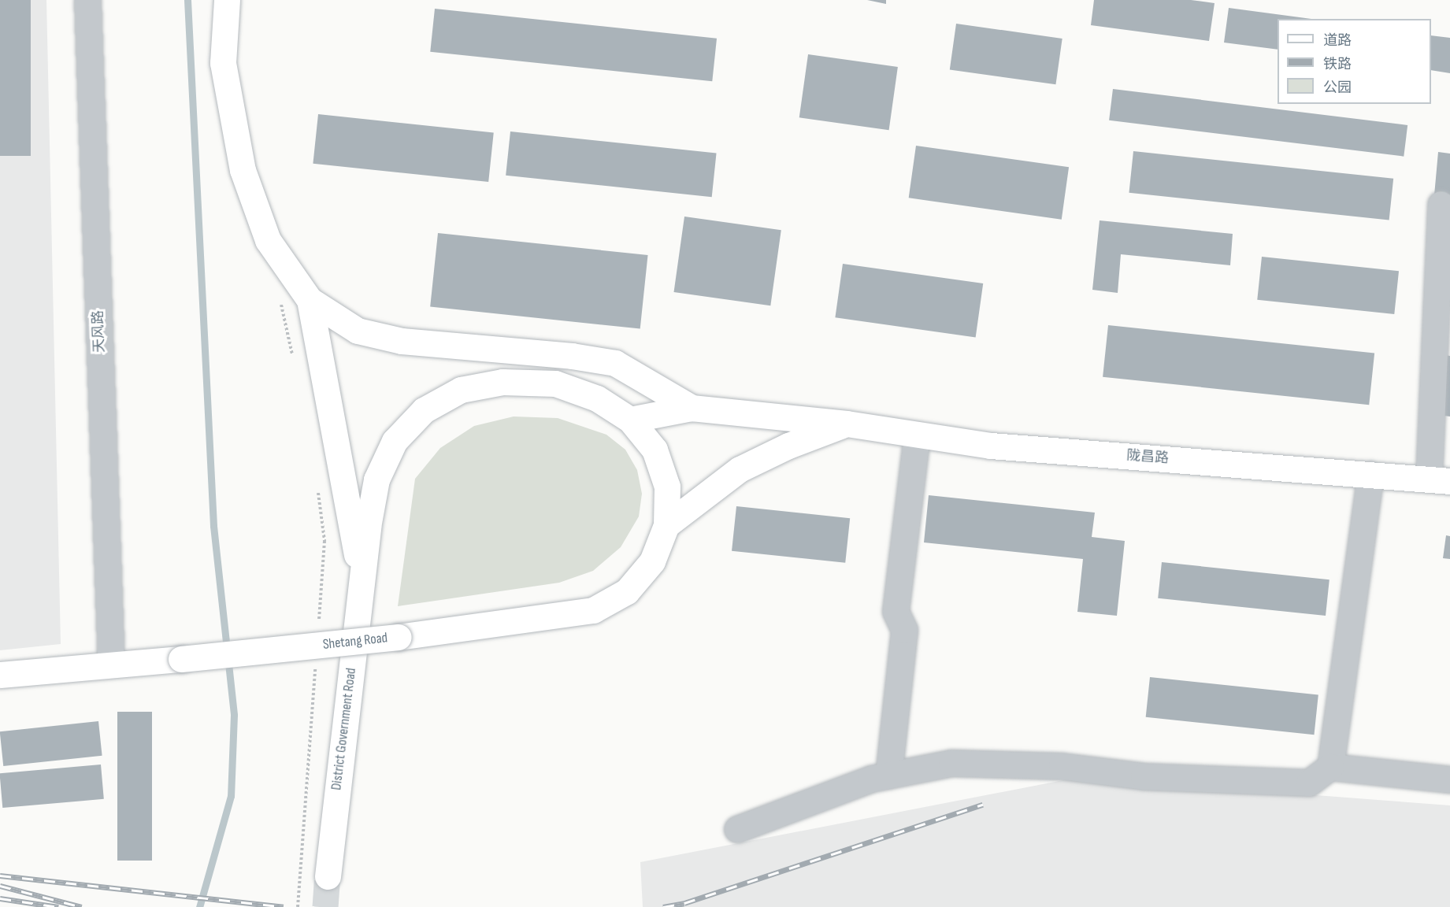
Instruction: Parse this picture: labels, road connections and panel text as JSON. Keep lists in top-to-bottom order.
{
  "streets": {
    "main road": ["陇昌路", "Shetang Road", "District Government Road"],
    "street": ["天风路"]
  },
  "crossings": [
    ["天风路", "Shetang Road"],
    ["Shetang Road", "District Government Road"]
  ],
  "legend": ["道路", "铁路", "公园"]
}
